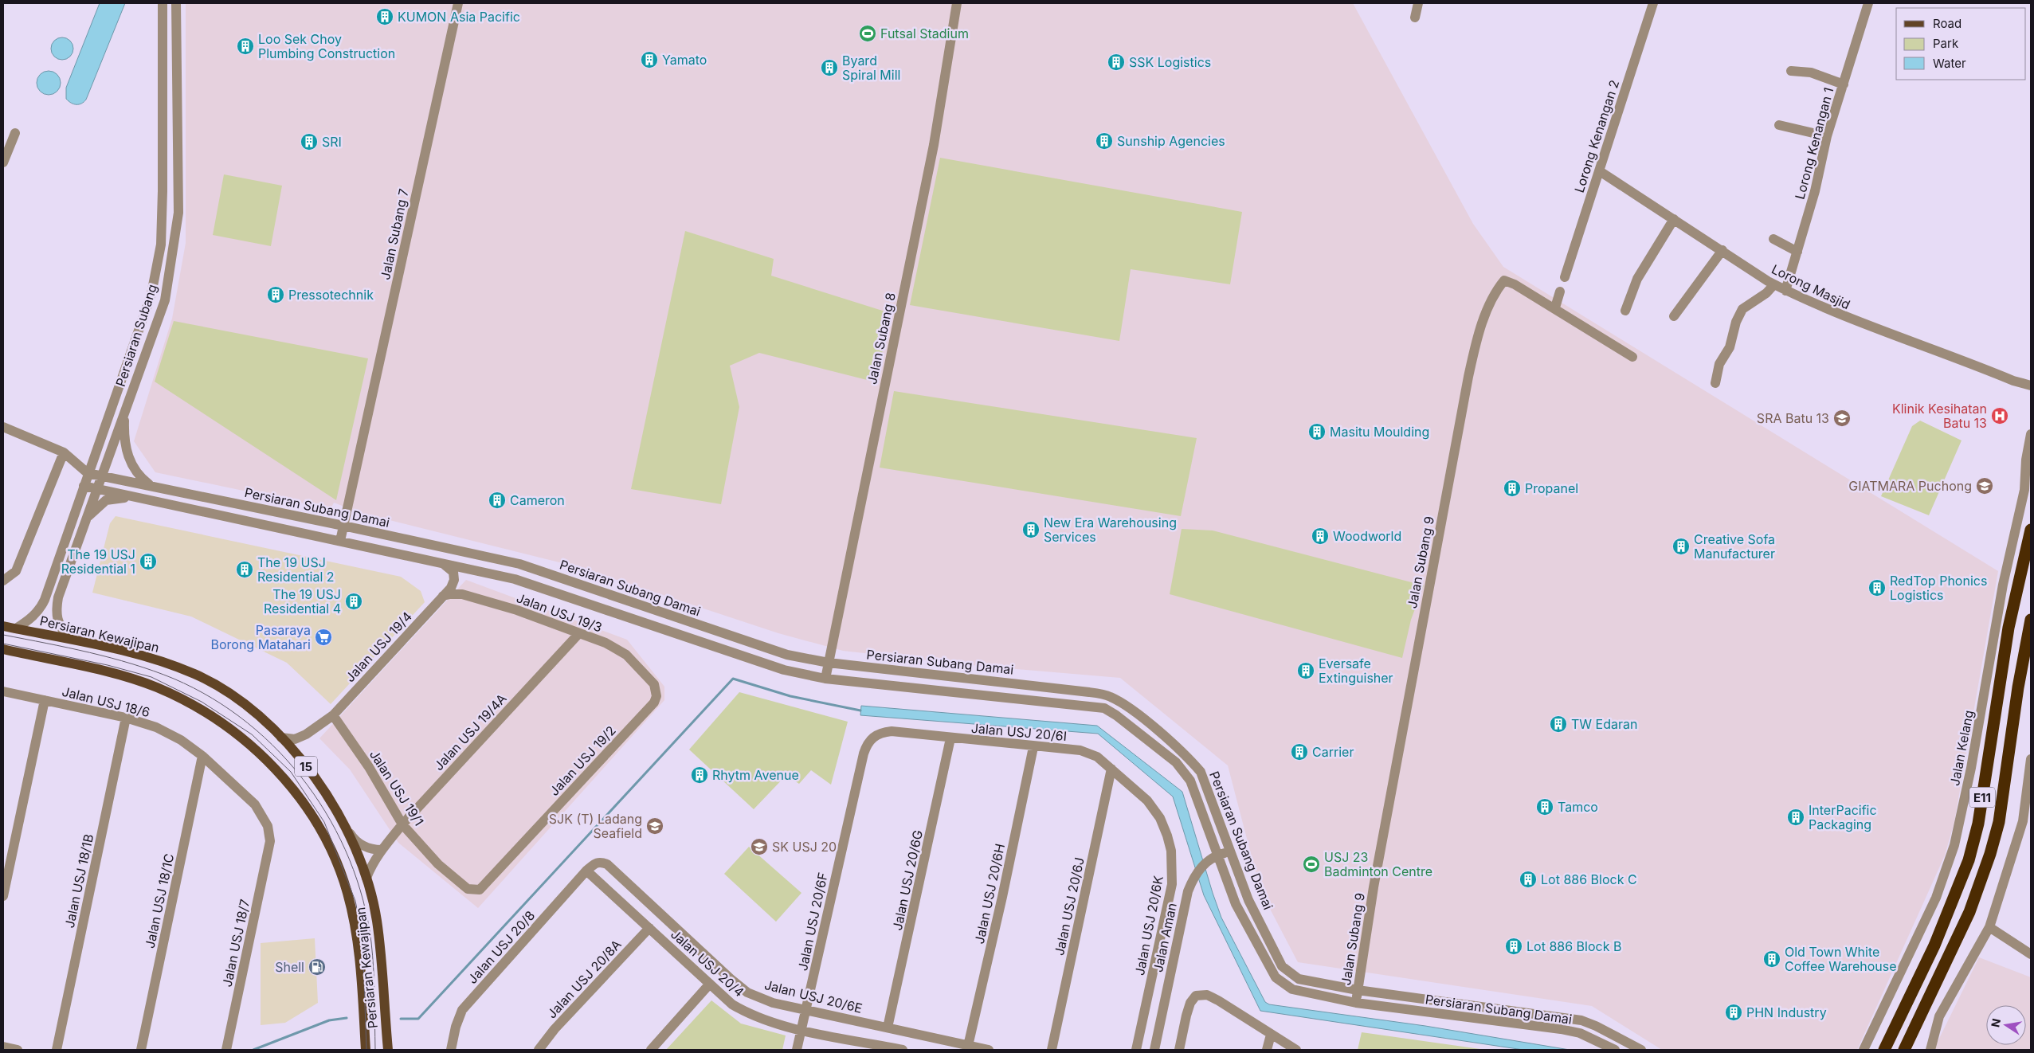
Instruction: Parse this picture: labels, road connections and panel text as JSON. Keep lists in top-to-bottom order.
{
  "streets": {
    "highway": ["E11"],
    "main road": ["Persiaran Kewajipan", "15"],
    "street": [
      "Lorong Kenangan 2",
      "Lorong Kenangan 1",
      "Jalan Subang 7",
      "Lorong Masjid",
      "Persiaran Subang",
      "Jalan Subang 8",
      "Persiaran Subang Damai",
      "Jalan Subang 9",
      "Jalan USJ 19/3",
      "Jalan USJ 19/4",
      "Jalan USJ 18/6",
      "Jalan USJ 19/4A",
      "Jalan USJ 20/6I",
      "Jalan Kelang",
      "Jalan USJ 19/2",
      "Jalan USJ 19/1",
      "Jalan USJ 20/6G",
      "Jalan USJ 18/1B",
      "Jalan USJ 20/6H",
      "Jalan USJ 18/1C",
      "Jalan USJ 20/6J",
      "Jalan USJ 20/6F",
      "Jalan USJ 20/6K",
      "Jalan Aman",
      "Jalan USJ 18/7",
      "Jalan USJ 20/8",
      "Jalan USJ 20/4",
      "Jalan USJ 20/8A",
      "Jalan USJ 20/6E"
    ]
  },
  "crossings": [
    ["Lorong Kenangan 2", "Lorong Masjid"],
    ["Lorong Kenangan 1", "Lorong Masjid"],
    ["Jalan Subang 7", "Persiaran Subang Damai"],
    ["Persiaran Subang", "Persiaran Subang Damai"],
    ["Persiaran Subang", "Persiaran Kewajipan"],
    ["Jalan Subang 8", "Persiaran Subang Damai"],
    ["Persiaran Subang Damai", "Jalan Subang 9"],
    ["Persiaran Subang Damai", "Jalan USJ 19/4"],
    ["Persiaran Subang Damai", "Jalan Aman"],
    ["Jalan USJ 19/3", "Jalan USJ 19/4"],
    ["Jalan USJ 19/3", "Jalan USJ 19/4A"],
    ["Jalan USJ 19/3", "Jalan USJ 19/2"],
    ["Persiaran Kewajipan", "Jalan USJ 19/4"],
    ["Persiaran Kewajipan", "Jalan USJ 19/4A"],
    ["Jalan USJ 19/4", "Jalan USJ 19/1"],
    ["Jalan USJ 18/6", "Jalan USJ 18/1B"],
    ["Jalan USJ 18/6", "Jalan USJ 18/1C"],
    ["Jalan USJ 18/6", "Jalan USJ 18/7"],
    ["Jalan USJ 19/4A", "Jalan USJ 19/1"],
    ["Jalan USJ 20/6I", "Jalan USJ 20/6G"],
    ["Jalan USJ 20/6I", "Jalan USJ 20/6H"],
    ["Jalan USJ 20/6I", "Jalan USJ 20/6J"],
    ["Jalan USJ 20/6I", "Jalan USJ 20/6F"],
    ["Jalan USJ 20/6I", "Jalan USJ 20/6K"],
    ["Jalan USJ 19/2", "Jalan USJ 19/1"],
    ["Jalan USJ 20/6G", "Jalan USJ 20/6E"],
    ["Jalan USJ 20/6H", "Jalan USJ 20/6E"],
    ["Jalan USJ 20/6F", "Jalan USJ 20/4"],
    ["Jalan USJ 20/6F", "Jalan USJ 20/6E"],
    ["Jalan USJ 20/8", "Jalan USJ 20/4"],
    ["Jalan USJ 20/8", "Jalan USJ 20/6E"],
    ["Jalan USJ 20/4", "Jalan USJ 20/8A"],
    ["Jalan USJ 20/4", "Jalan USJ 20/6E"]
  ],
  "places": {
    "building": [
      "KUMON Asia Pacific",
      "Loo Sek Choy Plumbing Construction",
      "Yamato",
      "SSK Logistics",
      "Byard Spiral Mill",
      "Sunship Agencies",
      "SRI",
      "Pressotechnik",
      "Masitu Moulding",
      "Propanel",
      "Cameron",
      "New Era Warehousing Services",
      "Woodworld",
      "Creative Sofa Manufacturer",
      "The 19 USJ Residential 1",
      "The 19 USJ Residential 2",
      "RedTop Phonics Logistics",
      "The 19 USJ Residential 4",
      "Eversafe Extinguisher",
      "TW Edaran",
      "Carrier",
      "Rhytm Avenue",
      "Tamco",
      "InterPacific Packaging",
      "Lot 886 Block C",
      "Lot 886 Block B",
      "Old Town White Coffee Warehouse",
      "PHN Industry"
    ],
    "sports": ["Futsal Stadium", "USJ 23 Badminton Centre"],
    "hospital": ["Klinik Kesihatan Batu 13"],
    "school or university": [
      "SRA Batu 13",
      "GIATMARA Puchong",
      "SJK (T) Ladang Seafield",
      "SK USJ 20"
    ],
    "supermarket": ["Pasaraya Borong Matahari"],
    "fuel station": ["Shell"]
  },
  "legend": ["Road", "Park", "Water"],
  "north": "left"
}
